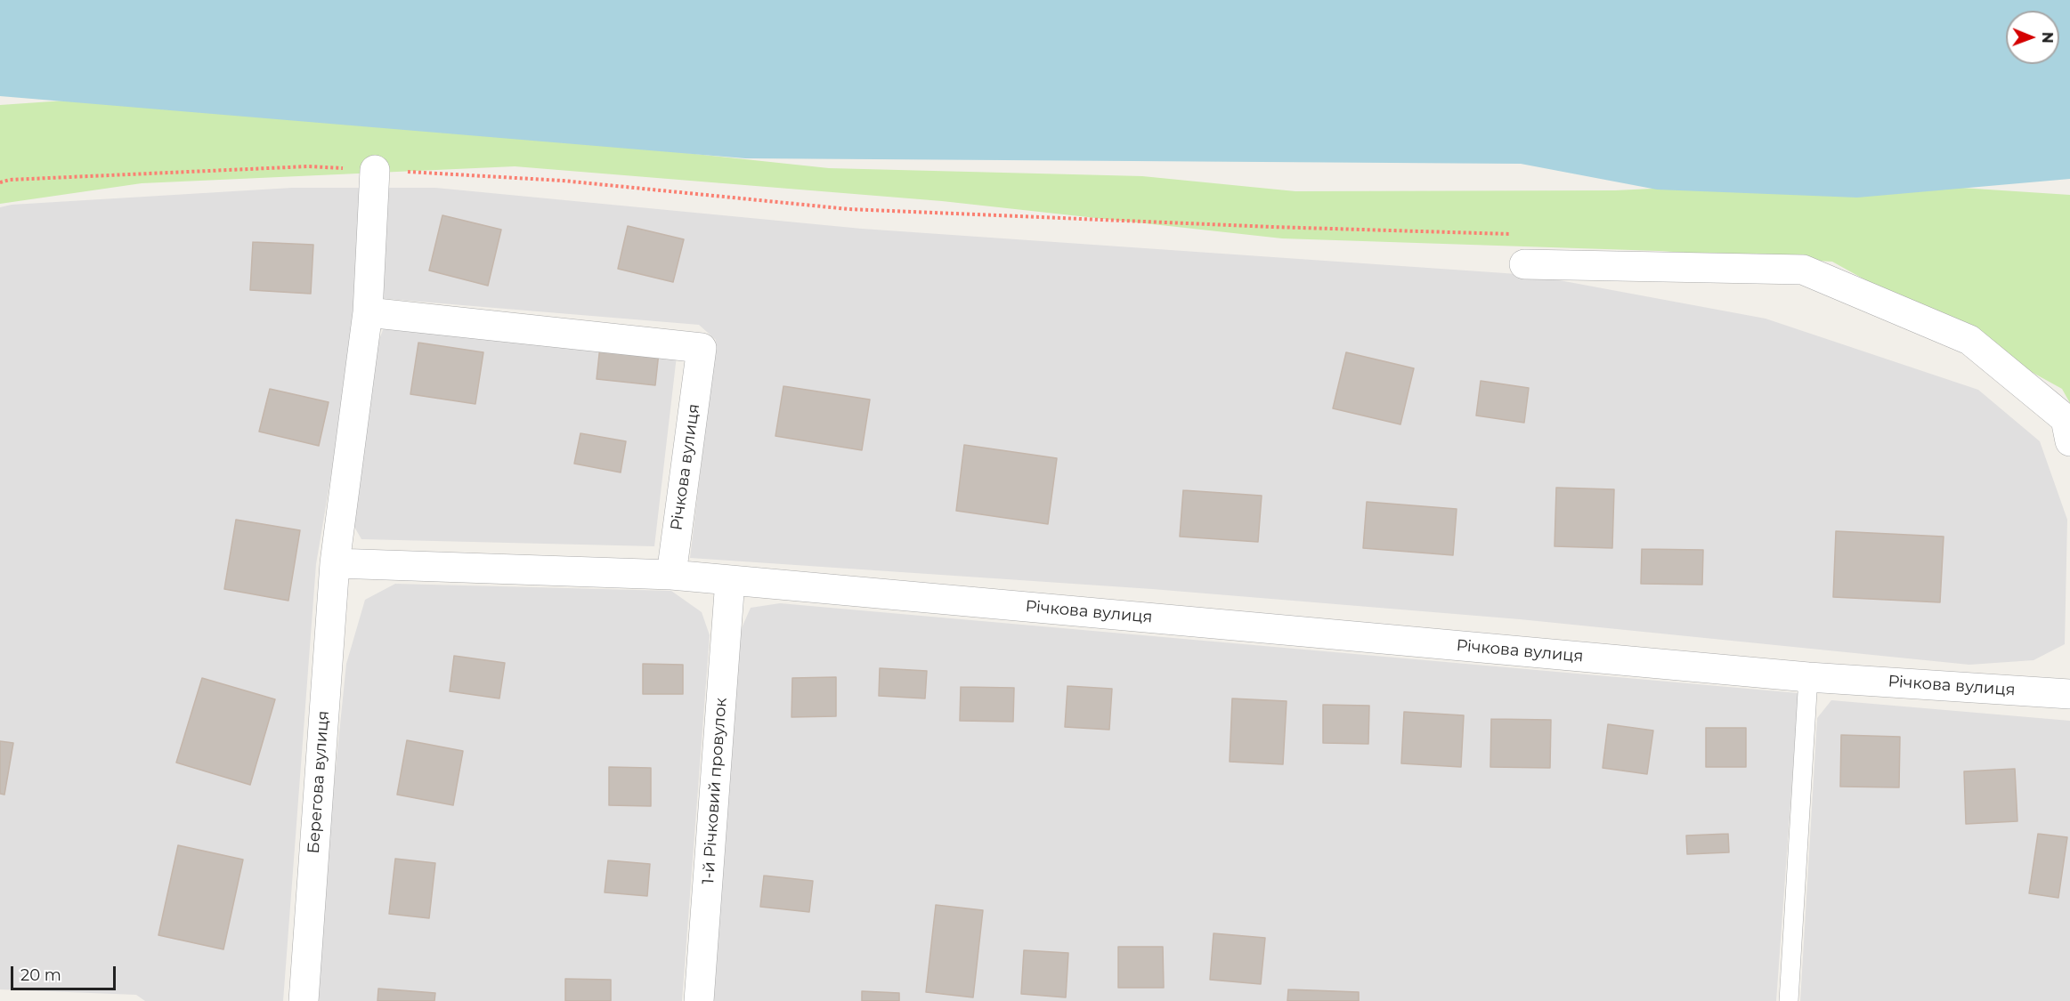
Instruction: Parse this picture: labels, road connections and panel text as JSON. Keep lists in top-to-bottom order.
{
  "streets": {
    "street": ["Річкова вулиця", "Берегова вулиця", "1-й Річковий провулок"]
  },
  "crossings": [
    ["Річкова вулиця", "Берегова вулиця"],
    ["Річкова вулиця", "1-й Річковий провулок"]
  ],
  "scale_bar": "20 m",
  "north": "right"
}
